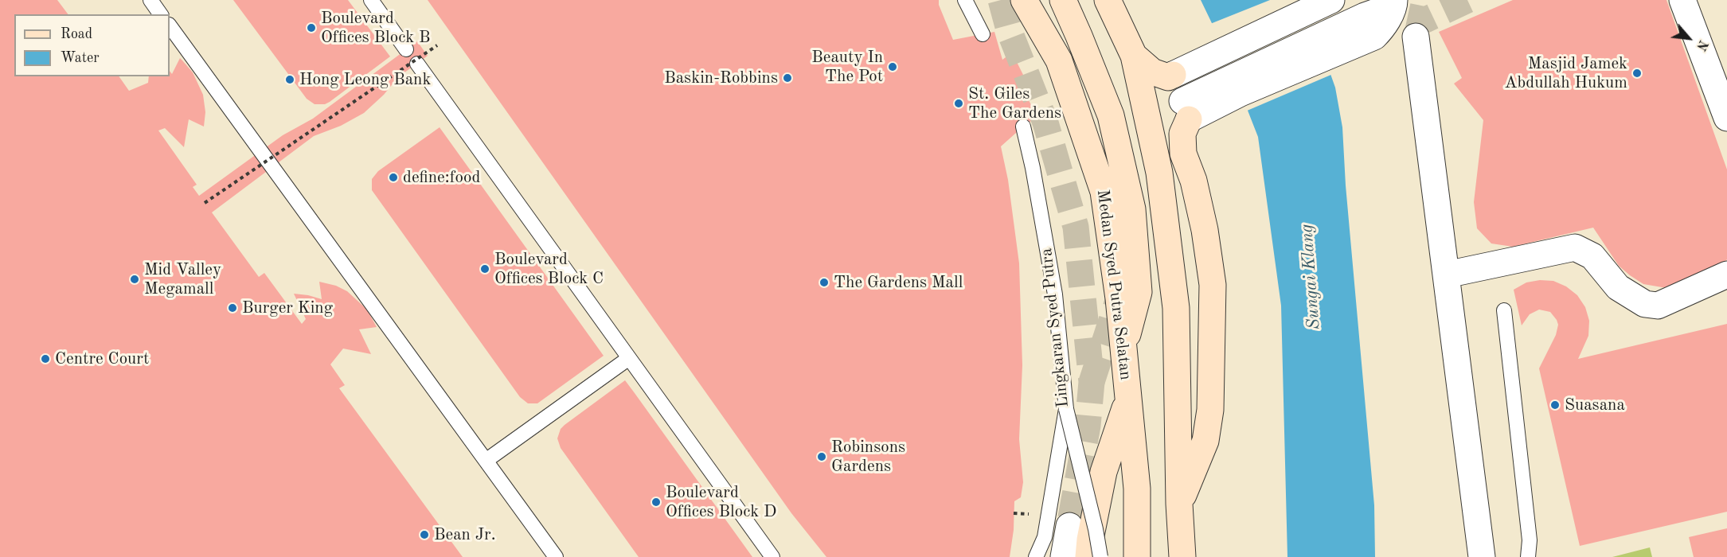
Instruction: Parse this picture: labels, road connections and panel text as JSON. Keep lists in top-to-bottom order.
{
  "streets": {
    "main road": ["Medan Syed Putra Selatan"],
    "lane": ["Lingkaran Syed Putra"]
  },
  "water": ["Sungai Klang"],
  "places": [
    "Boulevard Offices Block B",
    "Beauty In The Pot",
    "Masjid Jamek Abdullah Hukum",
    "Baskin-Robbins",
    "Hong Leong Bank",
    "St. Giles The Gardens",
    "define:food",
    "Boulevard Offices Block C",
    "Mid Valley Megamall",
    "The Gardens Mall",
    "Burger King",
    "Centre Court",
    "Suasana",
    "Robinsons Gardens",
    "Boulevard Offices Block D",
    "Bean Jr."
  ],
  "legend": ["Road", "Water"],
  "north": "bottom right"
}
